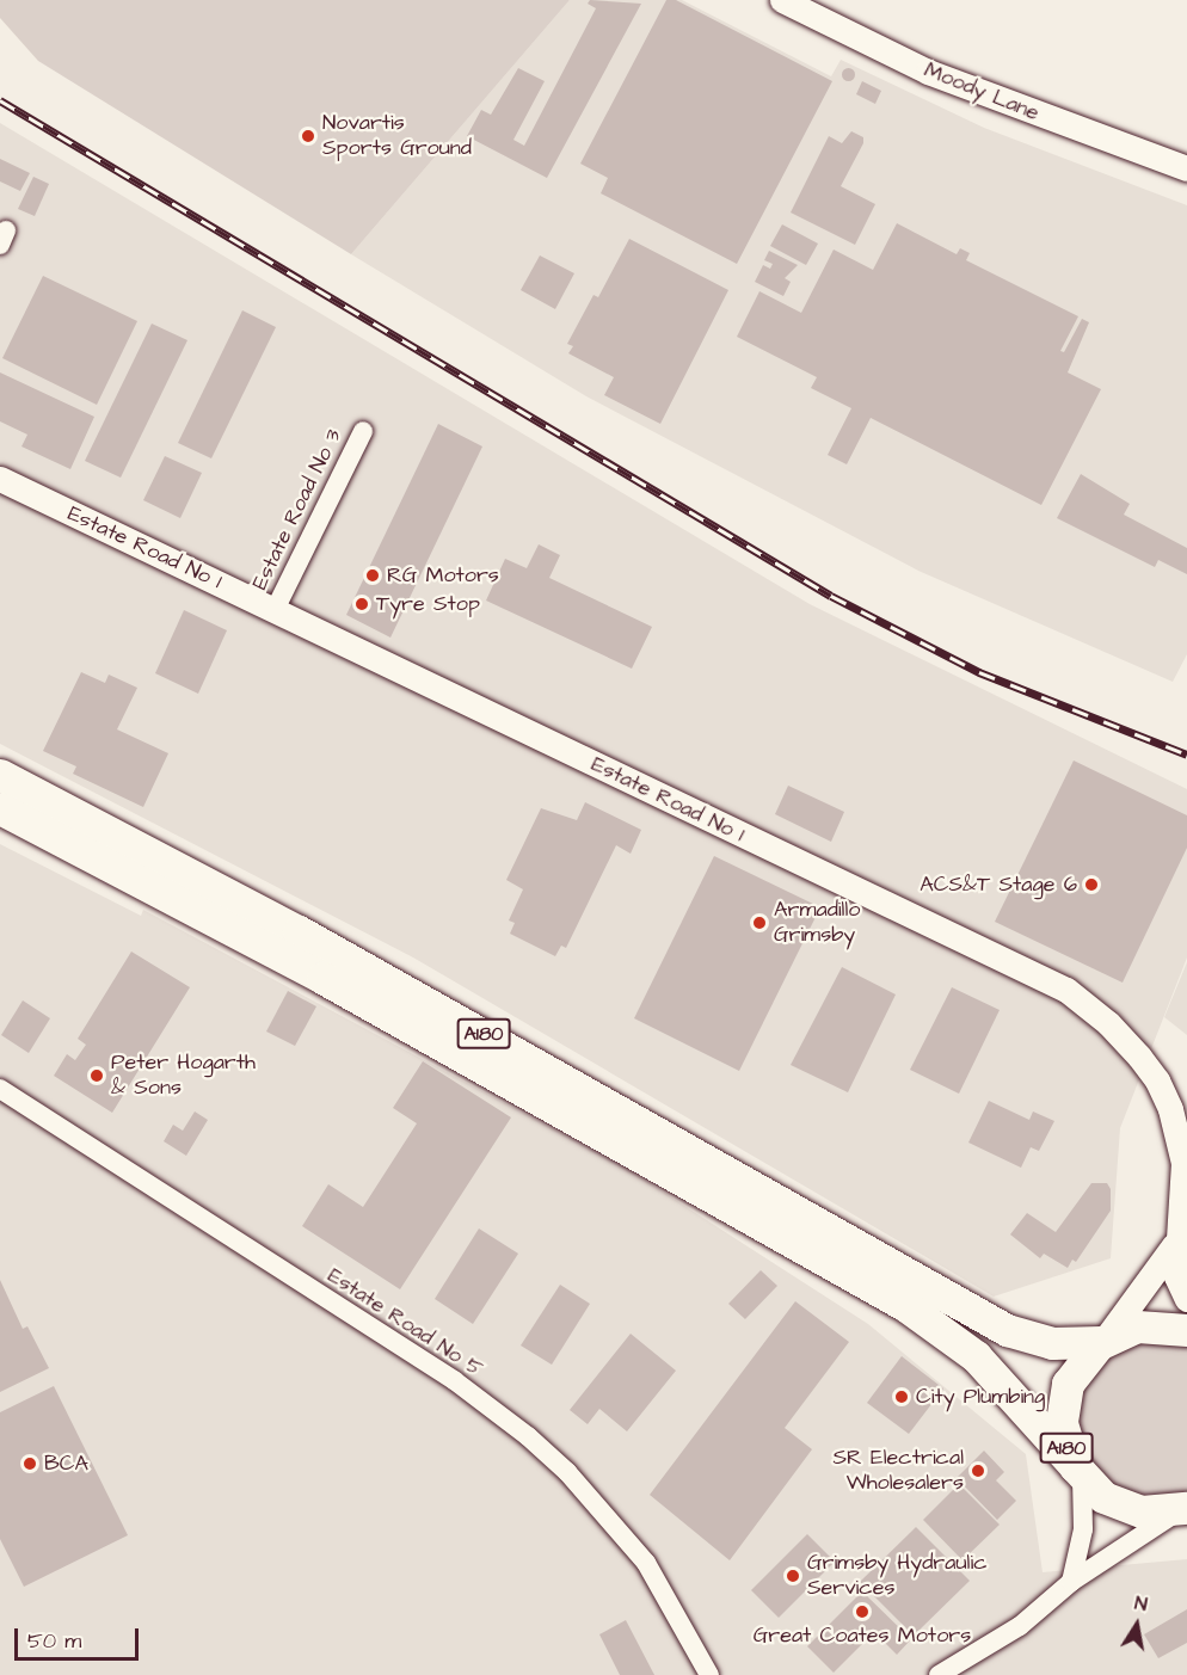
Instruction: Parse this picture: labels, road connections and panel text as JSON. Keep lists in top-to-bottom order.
{
  "streets": {
    "highway": ["A180"],
    "street": [
      "Moody Lane",
      "Estate Road No 3",
      "Estate Road No 1",
      "Estate Road No 5"
    ]
  },
  "crossings": [
    ["Estate Road No 3", "Estate Road No 1"],
    ["Estate Road No 1", "A180"]
  ],
  "places": [
    "Novartis Sports Ground",
    "RG Motors",
    "Tyre Stop",
    "ACS&T Stage 6",
    "Armadillo Grimsby",
    "Peter Hogarth & Sons",
    "City Plumbing",
    "BCA",
    "SR Electrical Wholesalers",
    "Grimsby Hydraulic Services",
    "Great Coates Motors"
  ],
  "scale_bar": "50 m",
  "north": "top"
}
